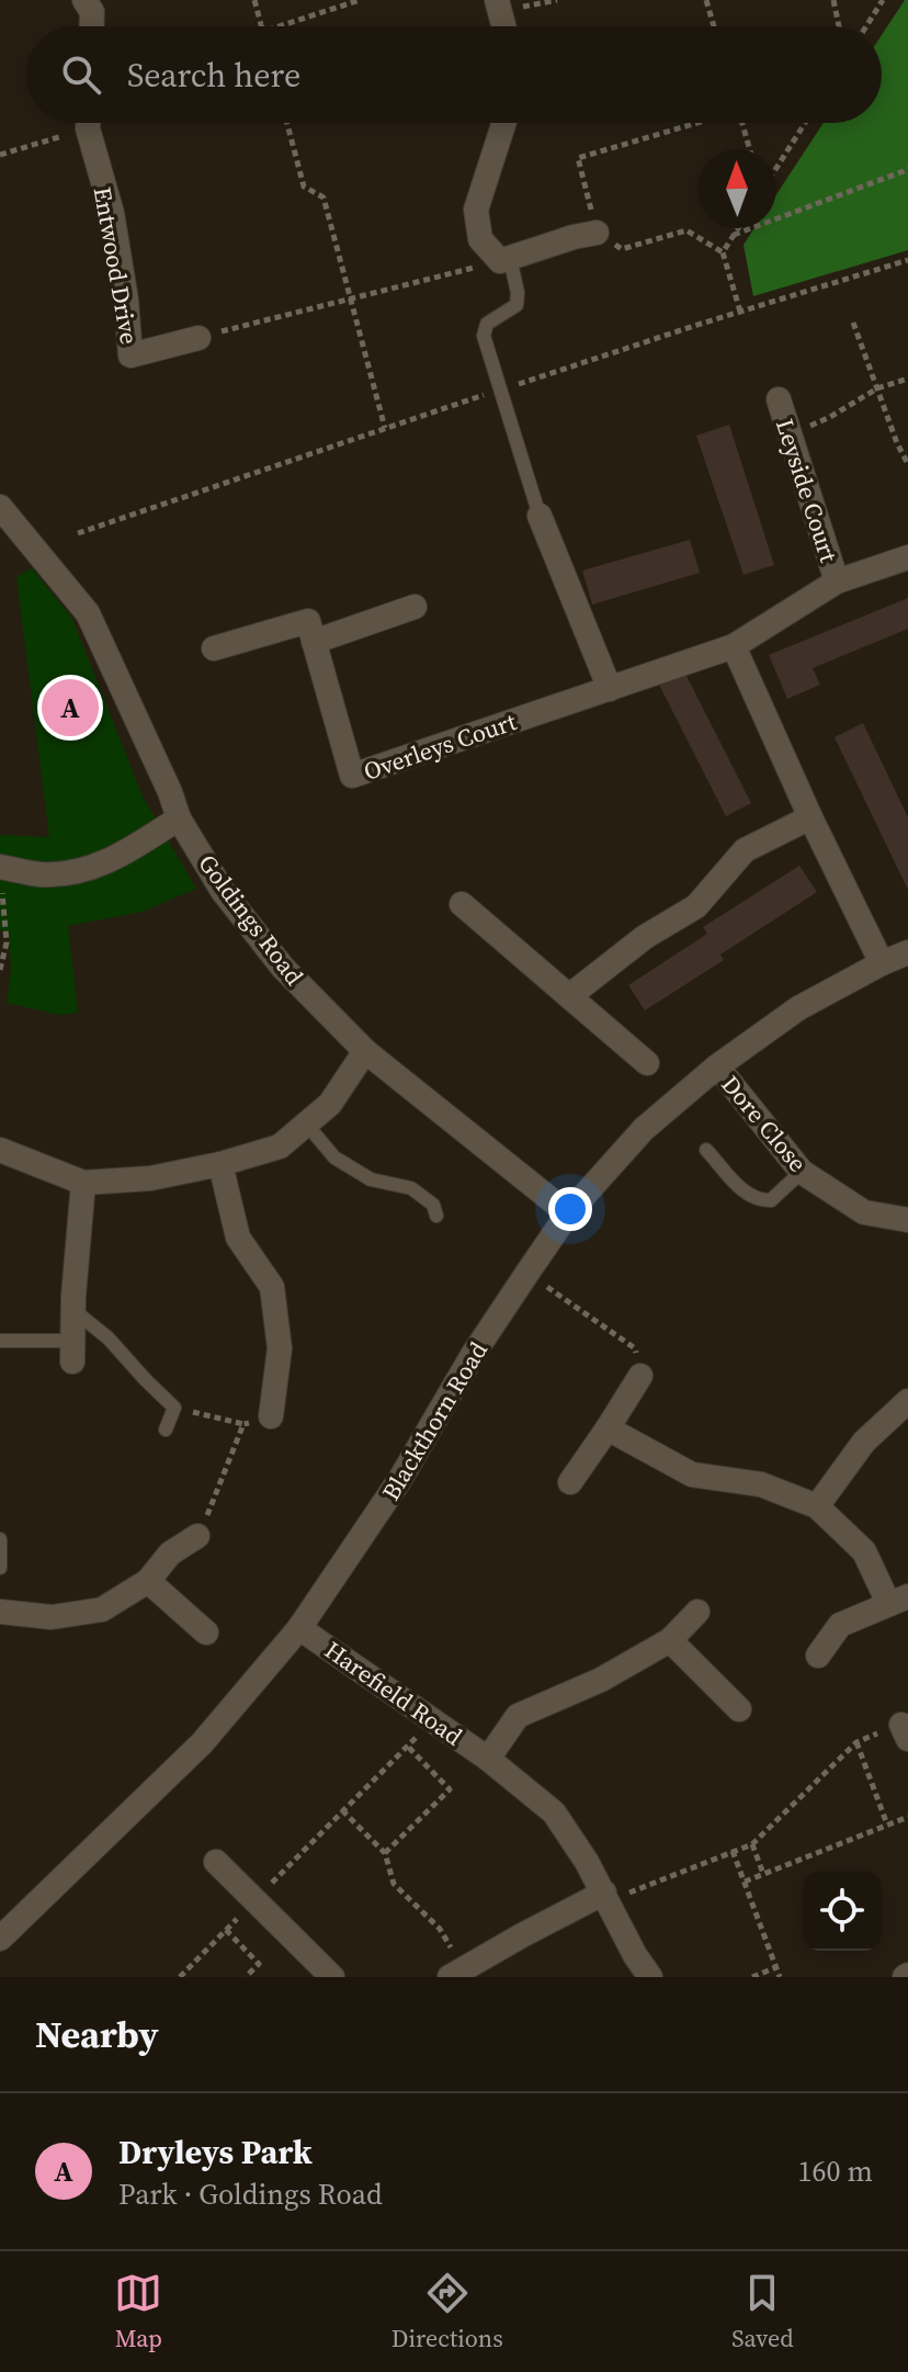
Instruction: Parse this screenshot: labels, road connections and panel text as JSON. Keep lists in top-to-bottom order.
{
  "streets": {
    "street": [
      "Entwood Drive",
      "Leyside Court",
      "Overleys Court",
      "Goldings Road",
      "Dore Close",
      "Blackthorn Road",
      "Harefield Road"
    ]
  },
  "crossings": [
    ["Leyside Court", "Overleys Court"],
    ["Goldings Road", "Blackthorn Road"],
    ["Dore Close", "Blackthorn Road"],
    ["Blackthorn Road", "Harefield Road"]
  ],
  "north": "top",
  "page": {
    "search": "Search here",
    "pins": "A",
    "heading": "Nearby",
    "list": [
      {
        "mark": "A",
        "name": "Dryleys Park",
        "note": "Park · Goldings Road",
        "value": "160 m"
      }
    ],
    "nav": ["Map", "Directions", "Saved"]
  }
}
